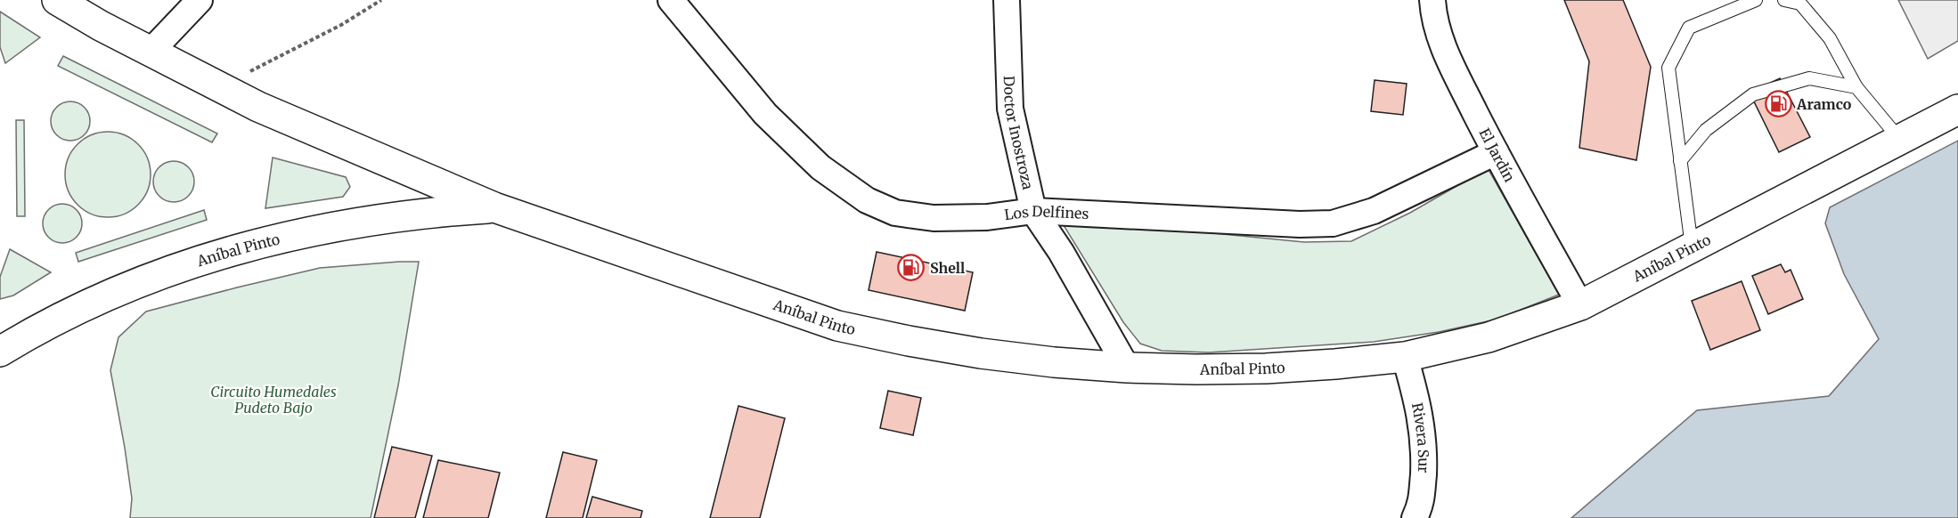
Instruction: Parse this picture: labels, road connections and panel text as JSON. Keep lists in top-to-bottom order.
{
  "streets": {
    "main road": ["Aníbal Pinto"],
    "street": [
      "Doctor Inostroza",
      "El Jardín",
      "Los Delfines",
      "Rivera Sur"
    ]
  },
  "crossings": [
    ["Doctor Inostroza", "Los Delfines"],
    ["Doctor Inostroza", "Aníbal Pinto"],
    ["El Jardín", "Los Delfines"],
    ["El Jardín", "Aníbal Pinto"],
    ["Aníbal Pinto", "Rivera Sur"]
  ],
  "parks": ["Circuito Humedales Pudeto Bajo"],
  "places": {
    "fuel station": ["Aramco", "Shell"]
  }
}
